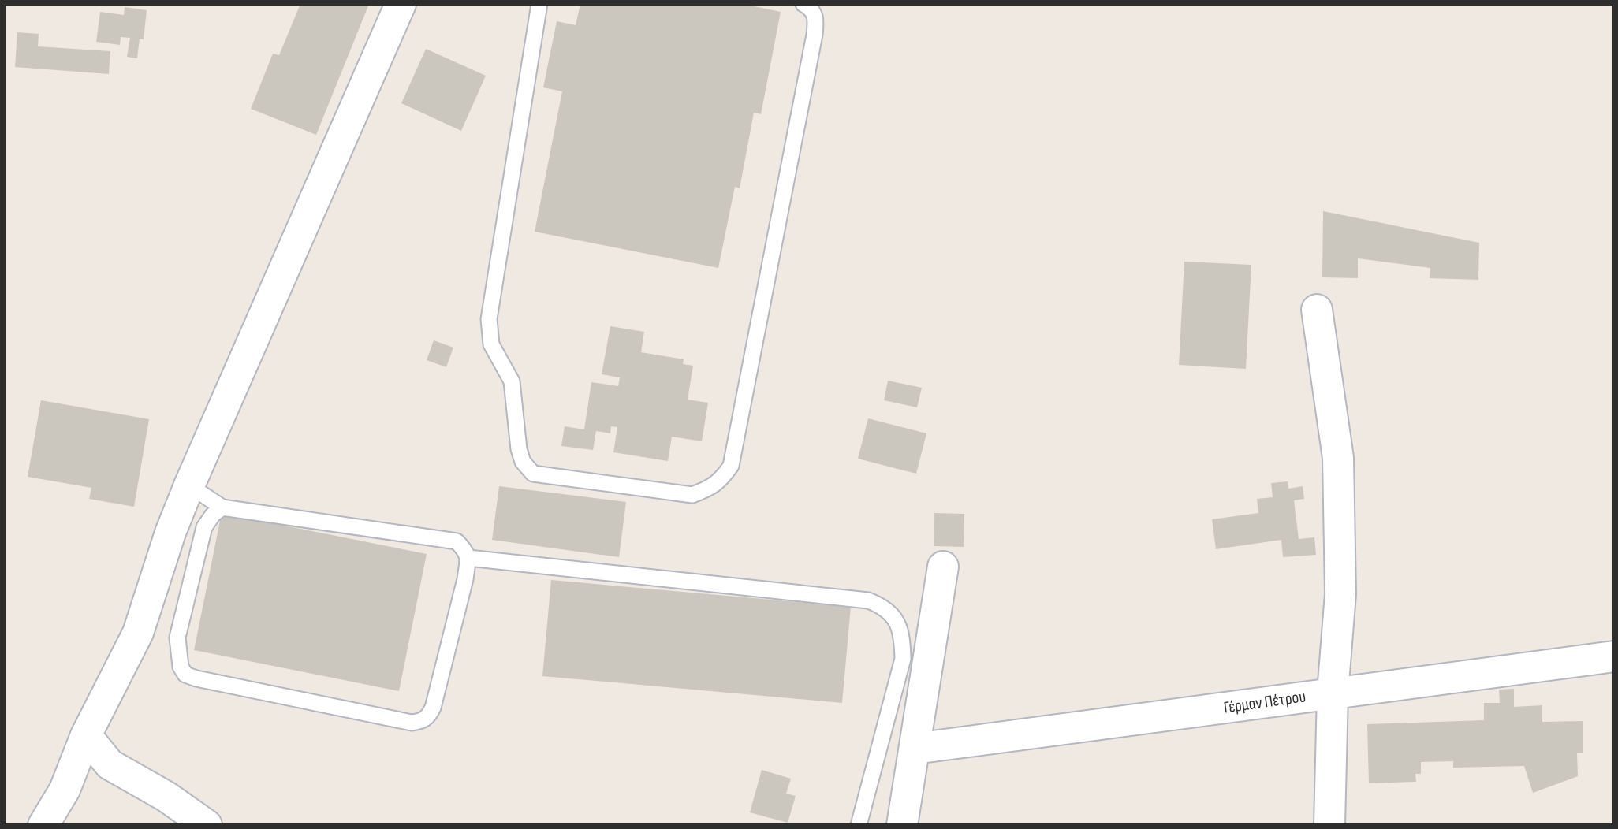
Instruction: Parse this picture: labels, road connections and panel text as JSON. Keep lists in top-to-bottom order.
{
  "streets": {
    "street": ["Γέρμαν Πέτρου"]
  }
}
